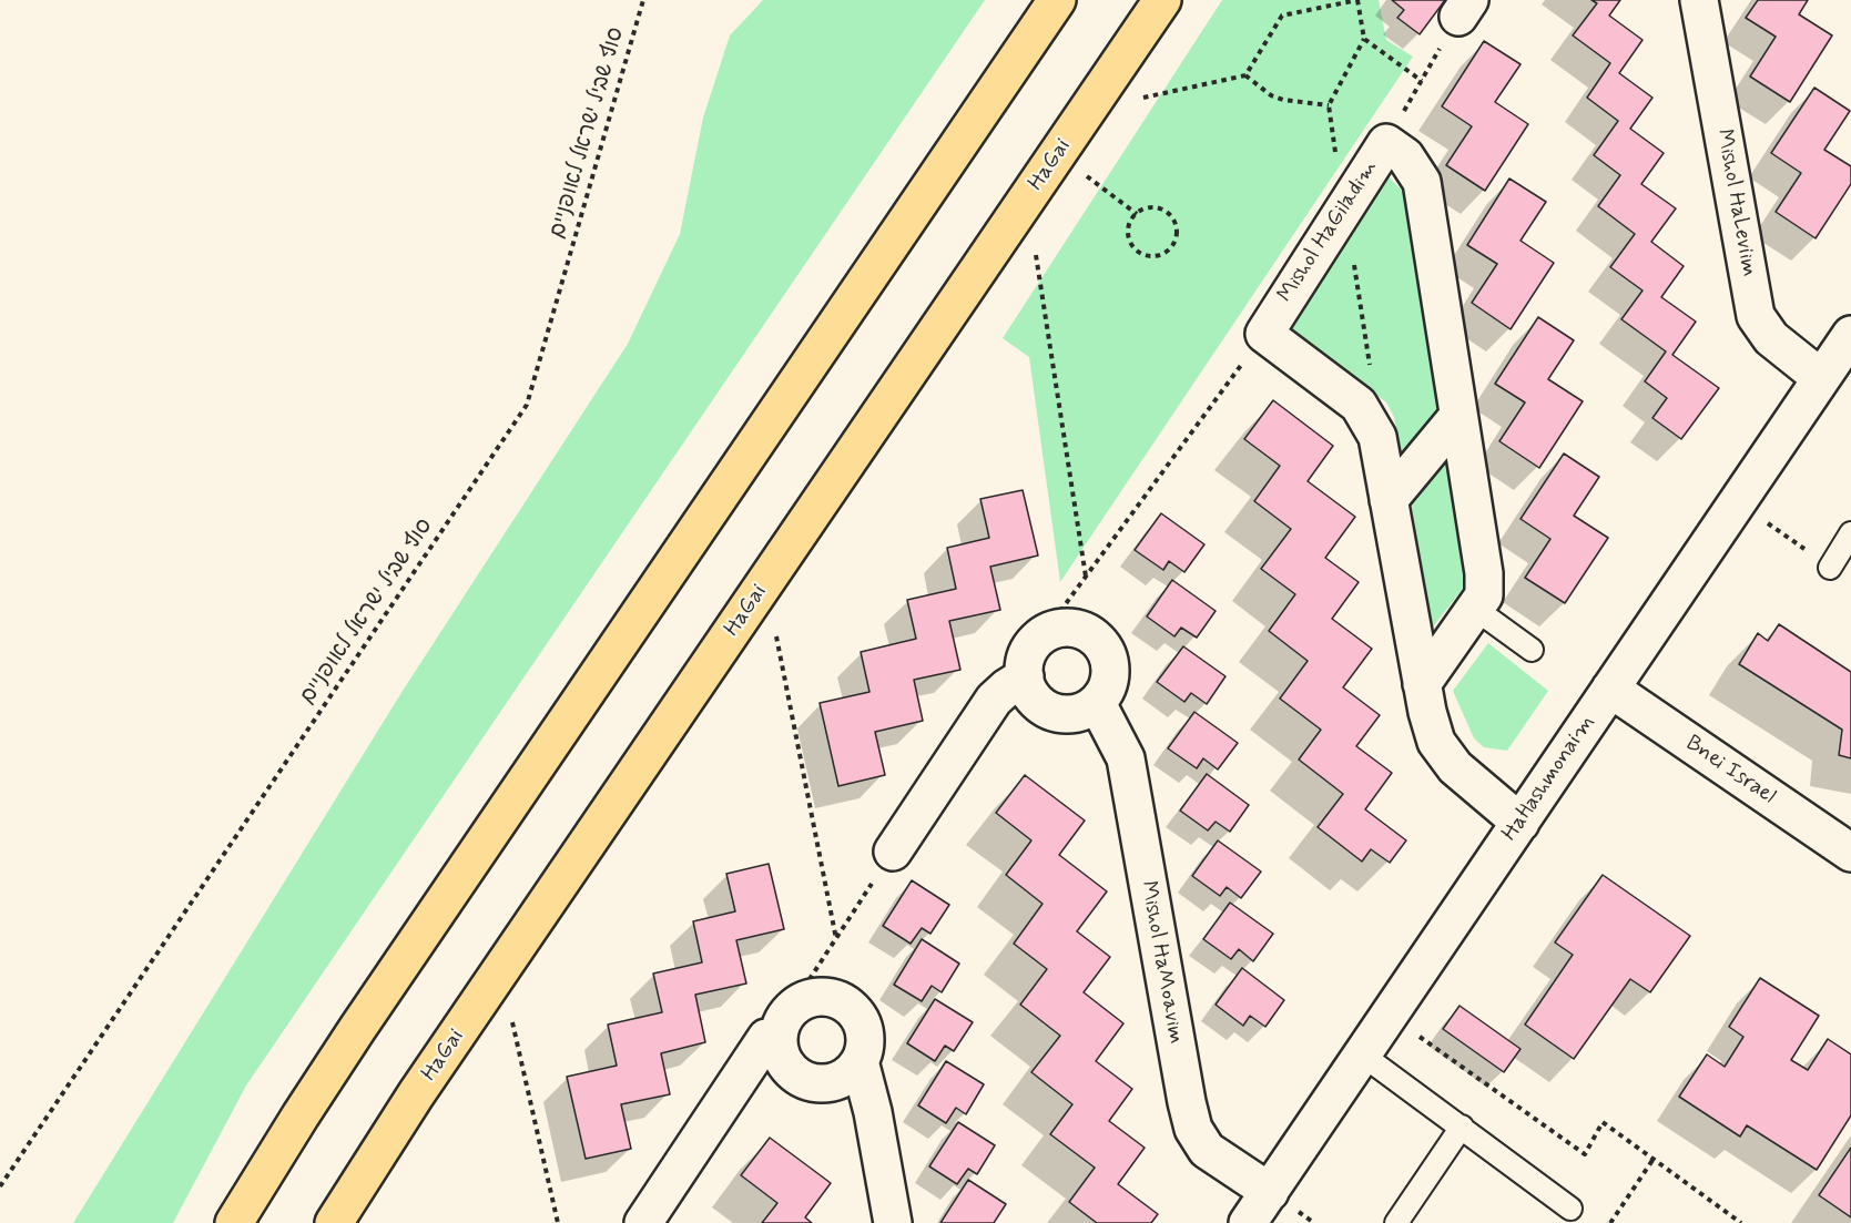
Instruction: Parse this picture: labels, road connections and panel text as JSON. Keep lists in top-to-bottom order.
{
  "streets": {
    "highway": ["HaGai"],
    "street": [
      "Mishol HaLeviim",
      "Mishol HaGiladim",
      "Bnei Israel",
      "HaHashmonaim",
      "Mishol HaMoavim"
    ],
    "path": ["סוף שביל ישראל לאופניים"]
  },
  "crossings": [
    ["Mishol HaLeviim", "HaHashmonaim"],
    ["Bnei Israel", "HaHashmonaim"],
    ["HaHashmonaim", "Mishol HaMoavim"]
  ]
}
